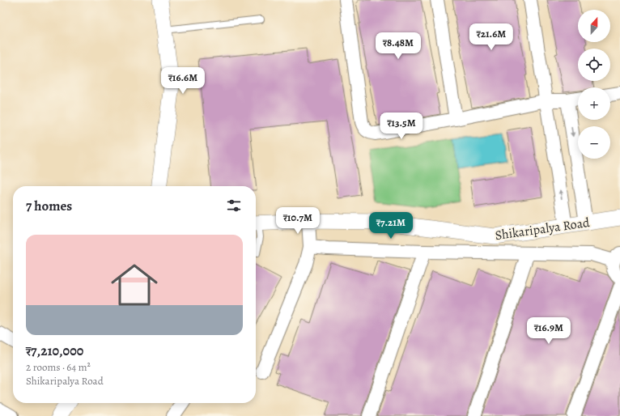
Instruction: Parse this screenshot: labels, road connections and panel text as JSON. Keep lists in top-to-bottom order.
{
  "streets": {
    "street": ["Shikaripalya Road"]
  },
  "north": "top",
  "page": {
    "map_buttons": ["+", "−"],
    "price": [
      "₹21.6M",
      "₹8.48M",
      "₹16.6M",
      "₹13.5M",
      "₹10.7M",
      "₹7.21M",
      "₹16.9M"
    ],
    "heading": "7 homes",
    "list": [
      {
        "name": "₹7,210,000",
        "note": "2 rooms · 64 m² · Shikaripalya Road"
      }
    ]
  }
}
